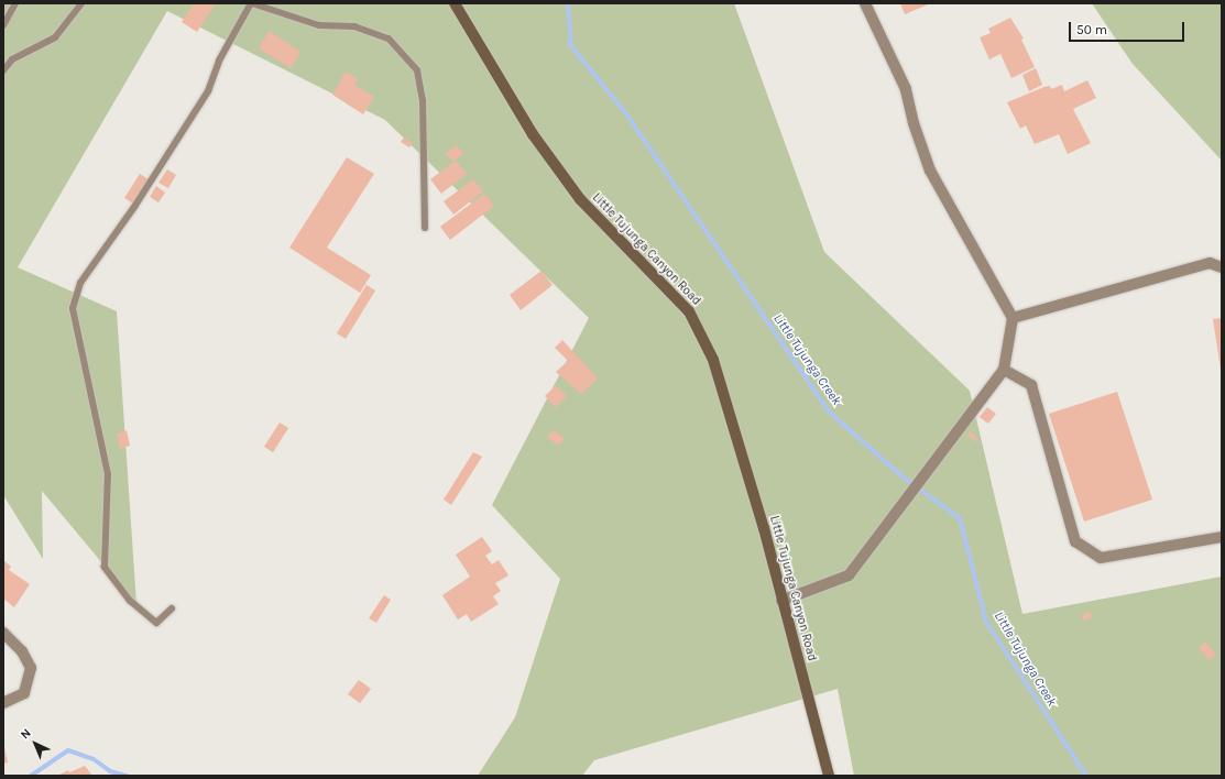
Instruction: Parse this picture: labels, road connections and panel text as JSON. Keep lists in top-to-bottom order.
{
  "streets": {
    "main road": ["Little Tujunga Canyon Road"]
  },
  "water": ["Little Tujunga Creek"],
  "scale_bar": "50 m",
  "north": "top left"
}
